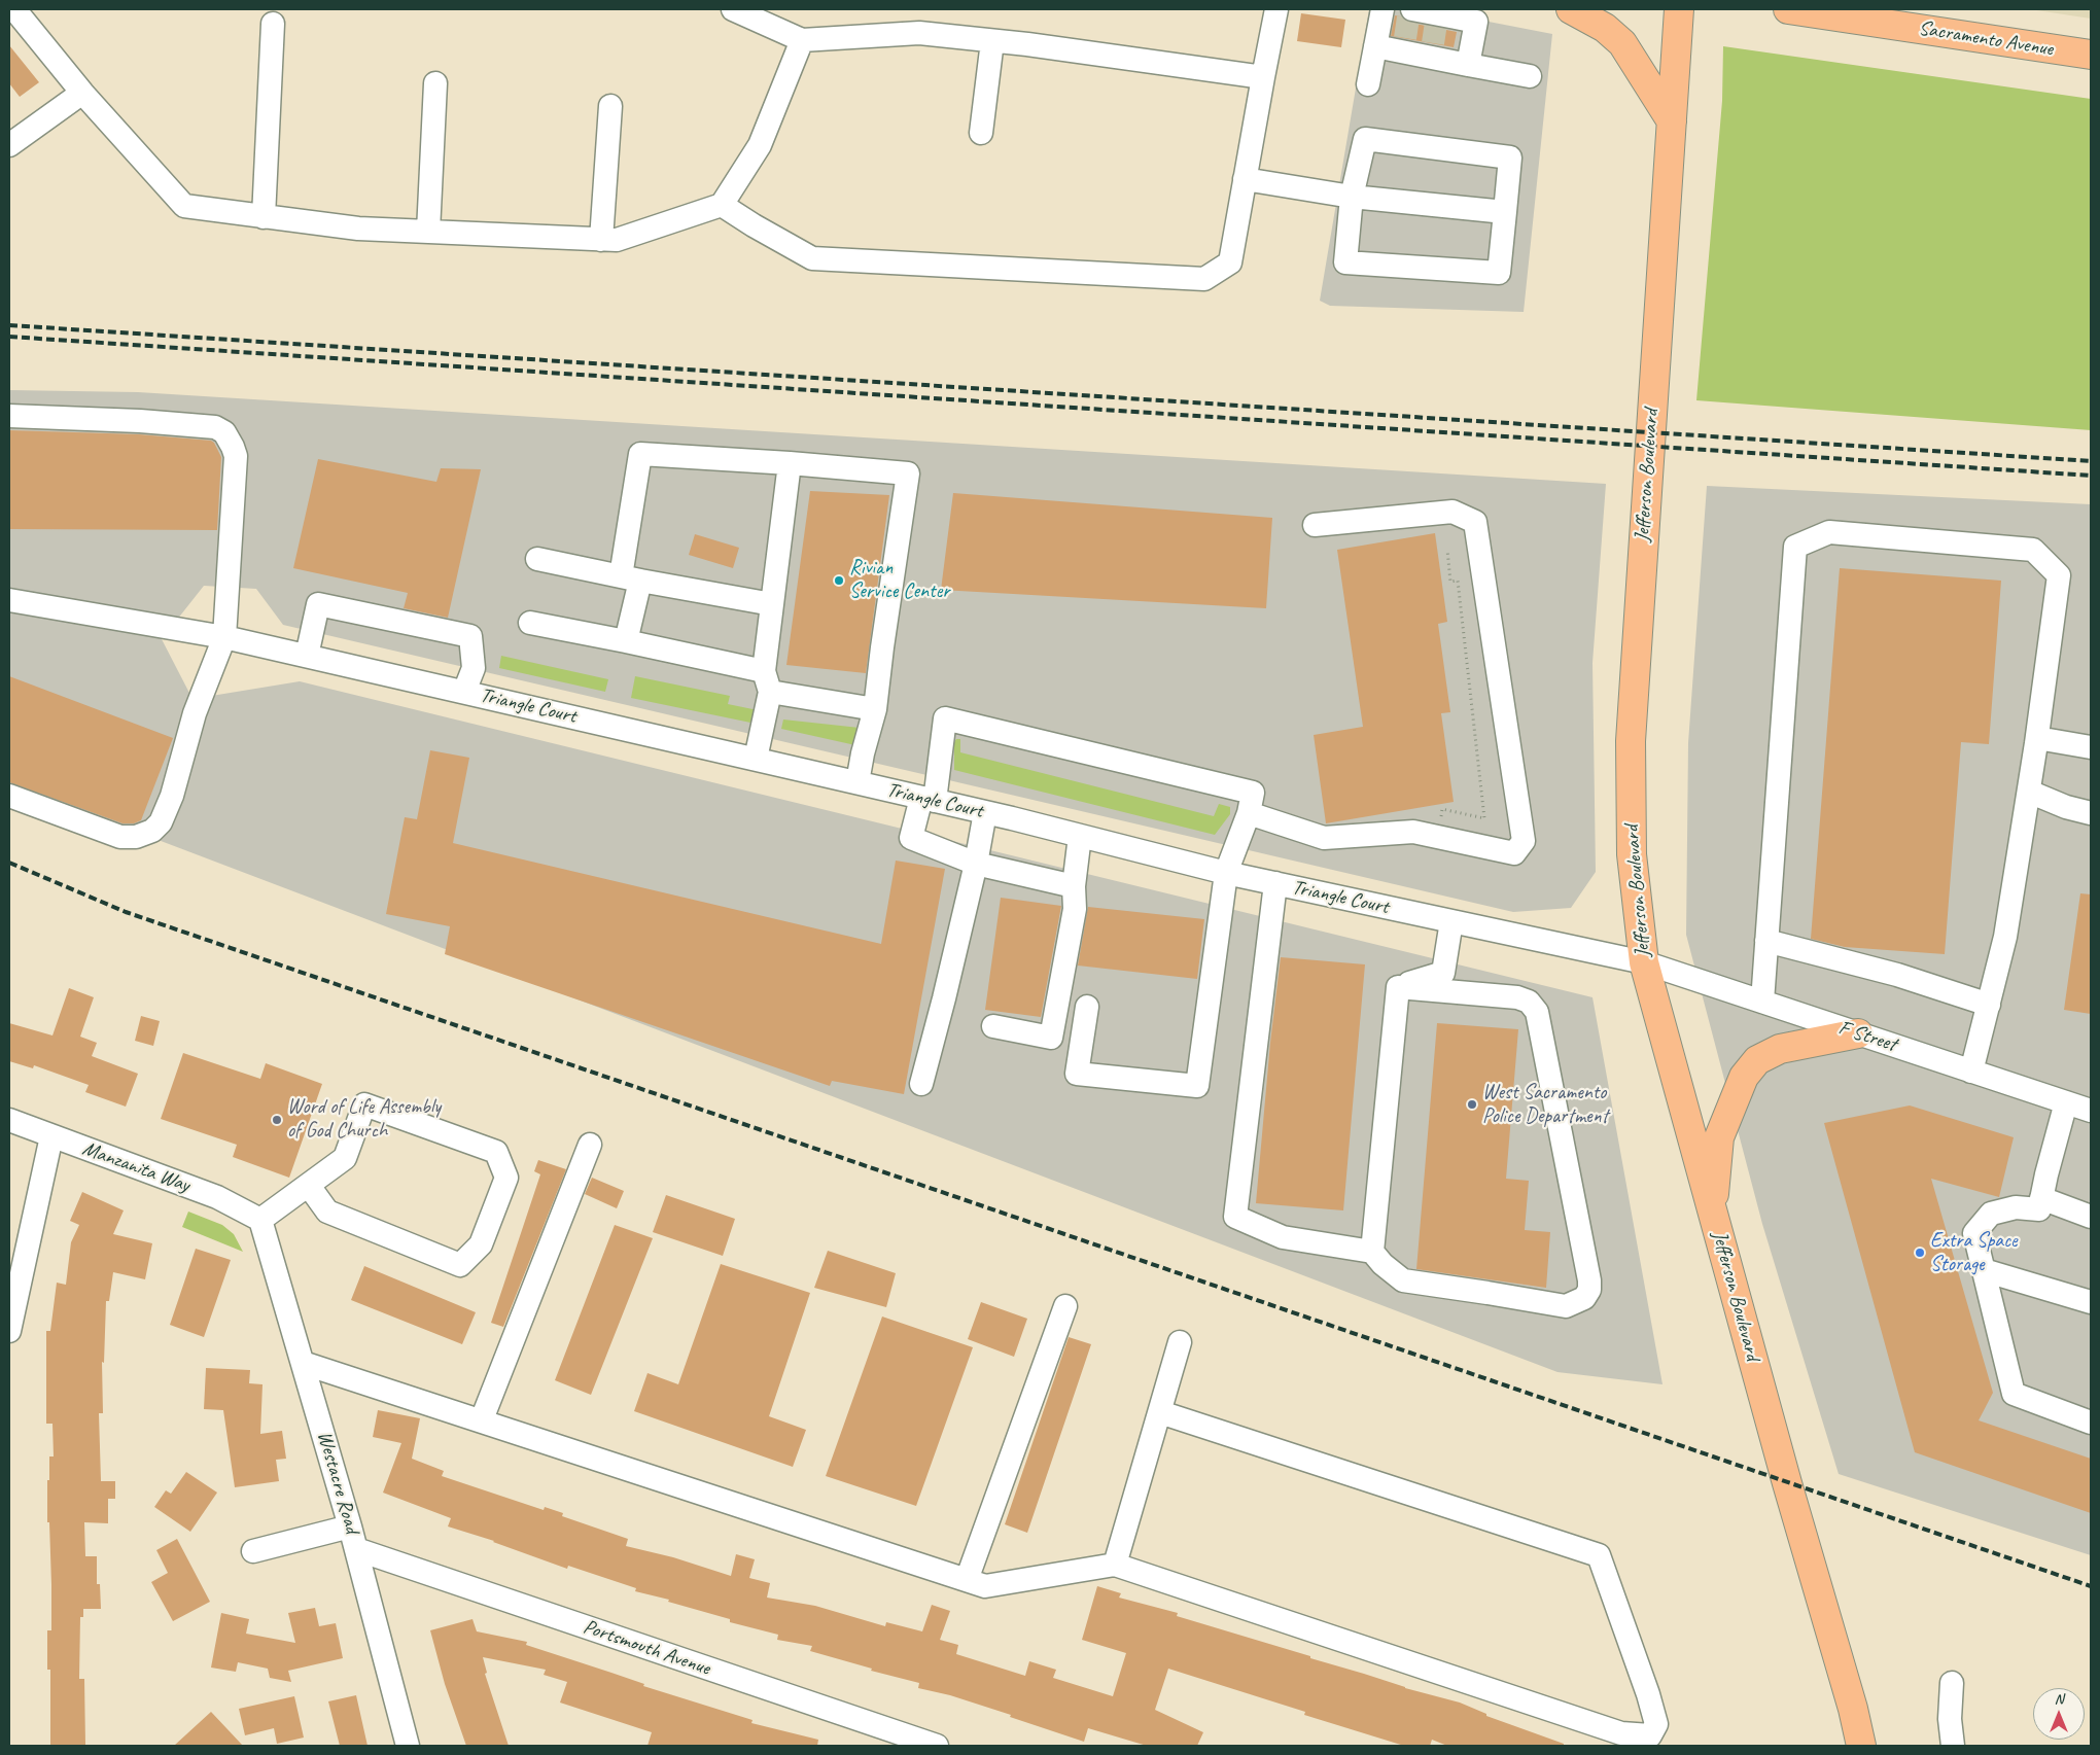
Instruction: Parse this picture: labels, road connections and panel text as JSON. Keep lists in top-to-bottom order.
{
  "streets": {
    "main road": ["Sacramento Avenue", "Jefferson Boulevard"],
    "street": [
      "Triangle Court",
      "F Street",
      "Manzanita Way",
      "Westacre Road",
      "Portsmouth Avenue"
    ]
  },
  "crossings": [
    ["Jefferson Boulevard", "Triangle Court"],
    ["Jefferson Boulevard", "F Street"],
    ["Triangle Court", "F Street"],
    ["Manzanita Way", "Westacre Road"],
    ["Westacre Road", "Portsmouth Avenue"]
  ],
  "places": [
    "Rivian Service Center",
    "West Sacramento Police Department",
    "Word of Life Assembly of God Church",
    "Extra Space Storage"
  ],
  "north": "top"
}
